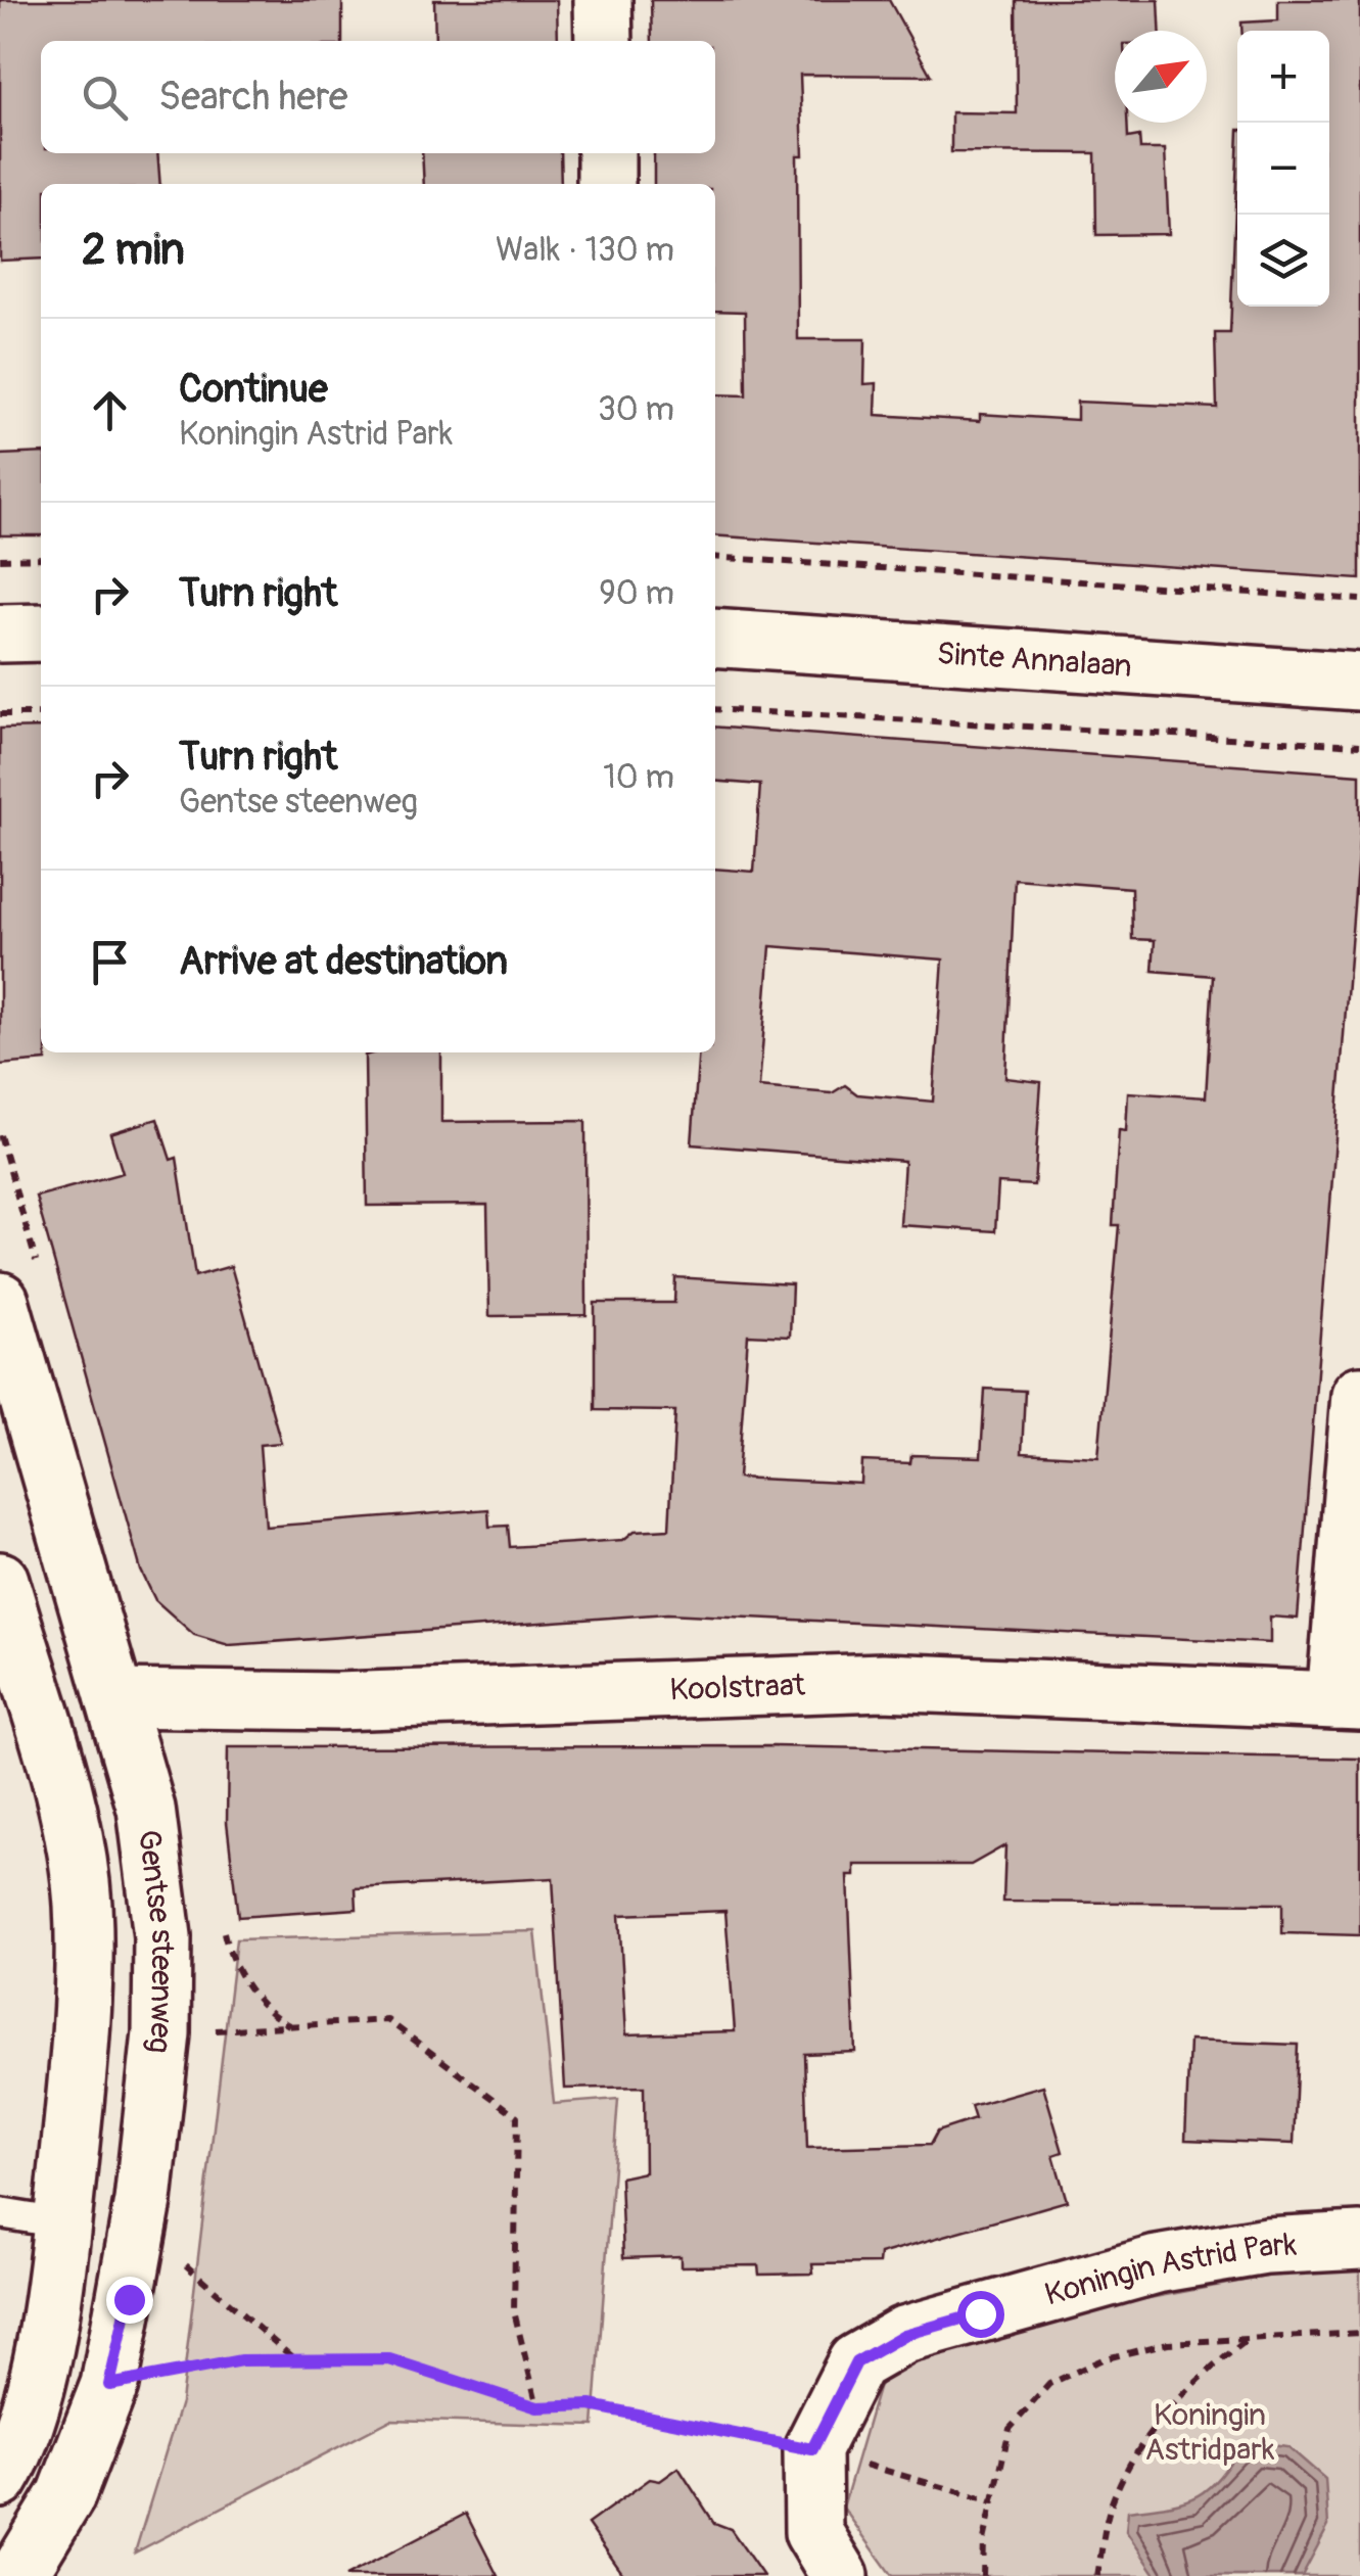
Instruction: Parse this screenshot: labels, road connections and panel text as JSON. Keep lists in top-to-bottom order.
{
  "streets": {
    "street": [
      "Sinte Annalaan",
      "Koolstraat",
      "Gentse steenweg",
      "Koningin Astrid Park"
    ]
  },
  "crossings": [
    ["Koolstraat", "Gentse steenweg"]
  ],
  "parks": ["Koningin Astridpark"],
  "north": "top right",
  "page": {
    "map_buttons": ["+", "−"],
    "search": "Search here",
    "heading": ["2 min", "Walk · 130 m"],
    "list": [
      ["Continue", "Koningin Astrid Park", "30 m"],
      ["Turn right", "90 m"],
      ["Turn right", "Gentse steenweg", "10 m"],
      "Arrive at destination"
    ]
  }
}
